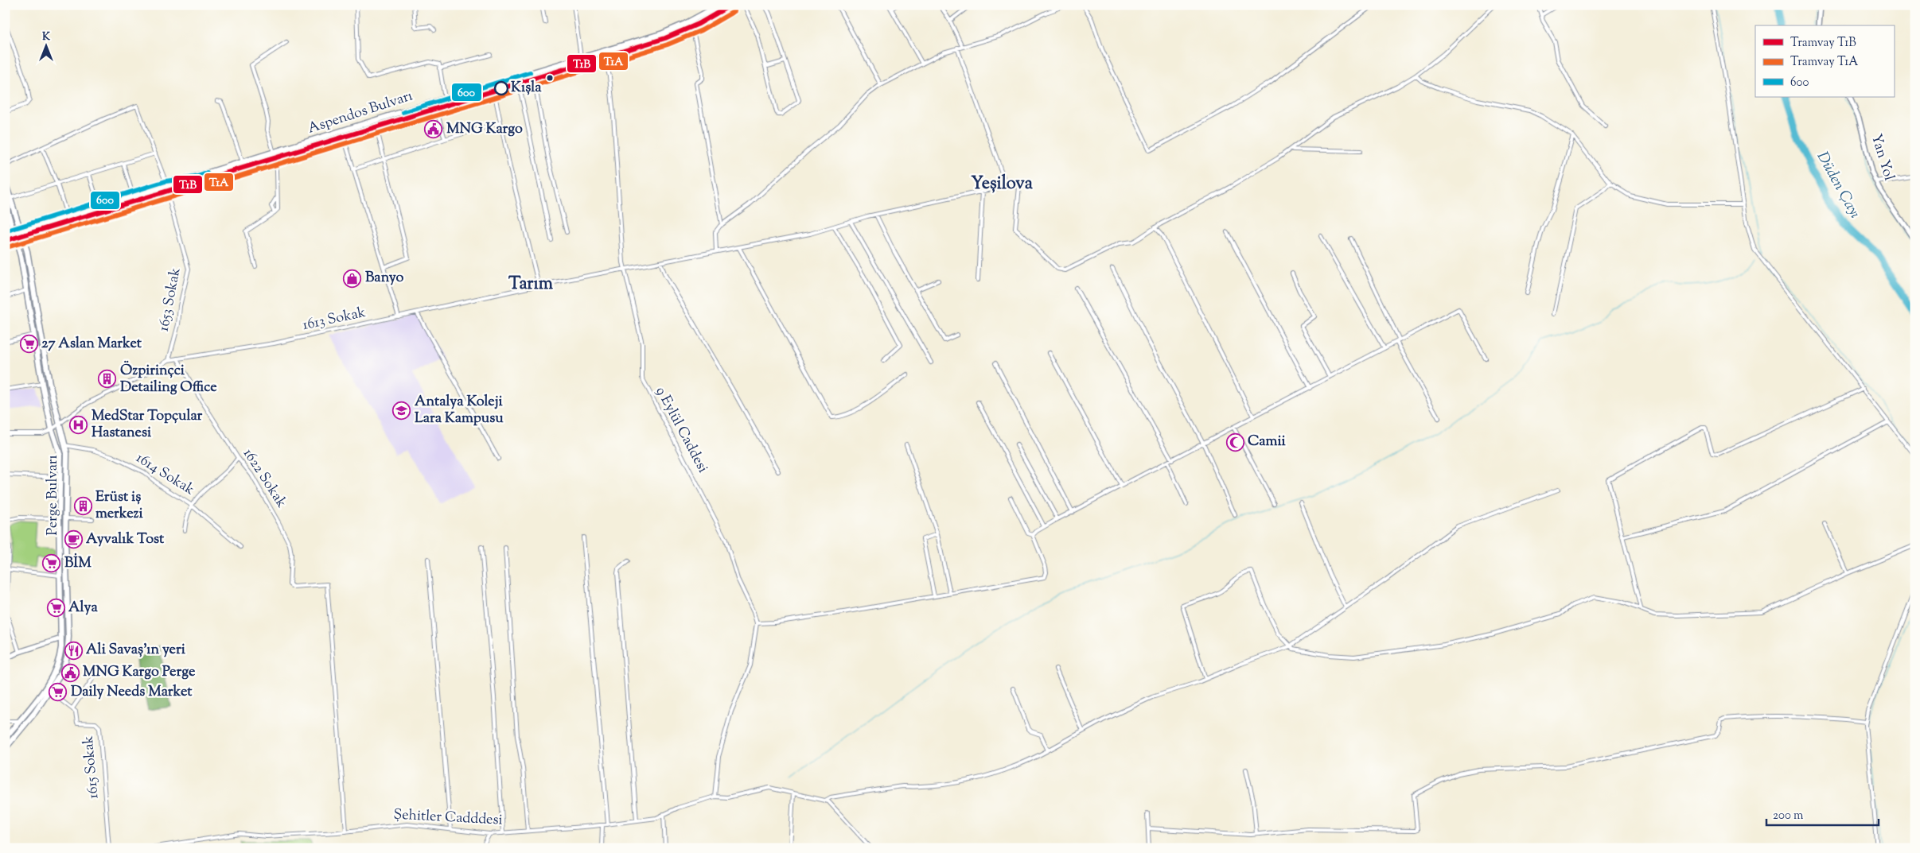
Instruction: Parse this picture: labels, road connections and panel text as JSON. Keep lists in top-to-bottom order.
{
  "streets": {
    "main road": ["Aspendos Bulvarı", "Perge Bulvarı"],
    "street": [
      "Yan Yol",
      "1653 Sokak",
      "1613 Sokak",
      "9 Eylül Caddesi",
      "1614 Sokak",
      "1622 Sokak",
      "1615 Sokak",
      "Şehitler Cadddesi"
    ]
  },
  "crossings": [
    ["Aspendos Bulvarı", "9 Eylül Caddesi"],
    ["1653 Sokak", "1613 Sokak"],
    ["1613 Sokak", "9 Eylül Caddesi"],
    ["1613 Sokak", "1622 Sokak"],
    ["1613 Sokak", "Perge Bulvarı"],
    ["9 Eylül Caddesi", "Şehitler Cadddesi"],
    ["1614 Sokak", "Perge Bulvarı"],
    ["1622 Sokak", "Şehitler Cadddesi"],
    ["Perge Bulvarı", "1615 Sokak"]
  ],
  "districts": ["Yeşilova", "Tarım"],
  "water": ["Düden Çayı"],
  "places": {
    "other": ["Kışla"],
    "public building": ["MNG Kargo", "MNG Kargo Perge"],
    "shop": ["Banyo"],
    "supermarket": [
      "27 Aslan Market",
      "BİM",
      "Alya",
      "Daily Needs Market"
    ],
    "building": ["Özpirinçci Detailing Office", "Erüst iş merkezi"],
    "school or university": ["Antalya Koleji Lara Kampusu"],
    "hospital": ["MedStar Topçular Hastanesi"],
    "mosque": ["Camii"],
    "cafe": ["Ayvalık Tost"],
    "restaurant": ["Ali Savaş'ın yeri"]
  },
  "lines": ["tram line T1B", "transit line 600", "tram line T1A"],
  "legend": ["Tramvay T1B", "Tramvay T1A", "600"],
  "scale_bar": "200 m",
  "north": "top"
}
